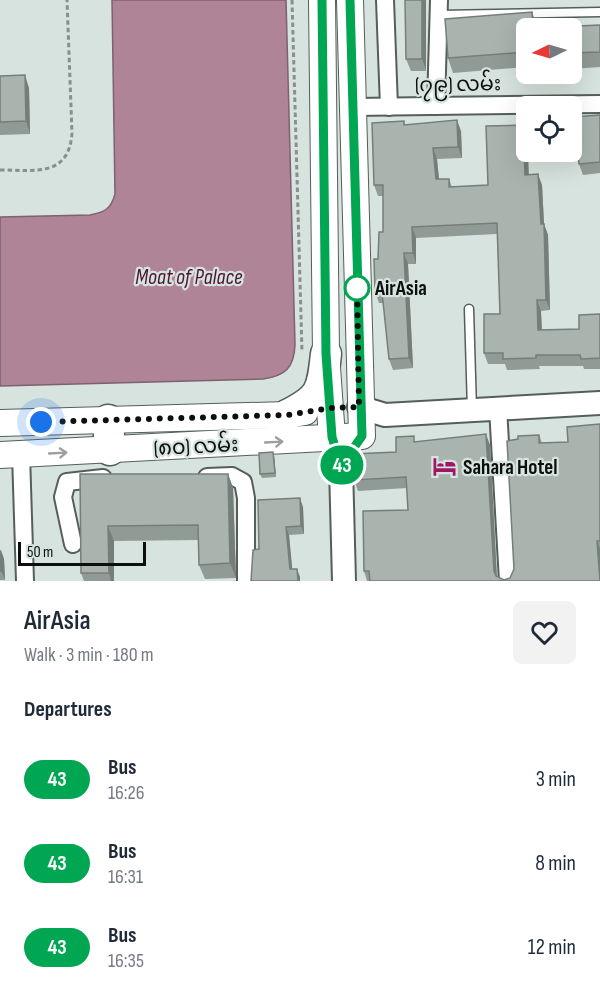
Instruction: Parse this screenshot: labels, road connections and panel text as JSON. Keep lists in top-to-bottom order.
{
  "streets": {
    "main road": ["(၈၀) လမ်း"],
    "street": ["(၇၉) လမ်း"]
  },
  "water": ["Moat of Palace"],
  "places": {
    "other": ["AirAsia"],
    "hotel": ["Sahara Hotel"]
  },
  "lines": ["bus line 43"],
  "scale_bar": "50 m",
  "north": "left",
  "page": {
    "on_map": "43",
    "scale": "50 m",
    "heading": [
      ["AirAsia", "Walk · 3 min · 180 m"],
      "Departures"
    ],
    "list": [
      {
        "mark": "43",
        "name": "Bus",
        "note": "16:26",
        "value": "3 min"
      },
      {
        "mark": "43",
        "name": "Bus",
        "note": "16:31",
        "value": "8 min"
      },
      {
        "mark": "43",
        "name": "Bus",
        "note": "16:35",
        "value": "12 min"
      }
    ]
  }
}
